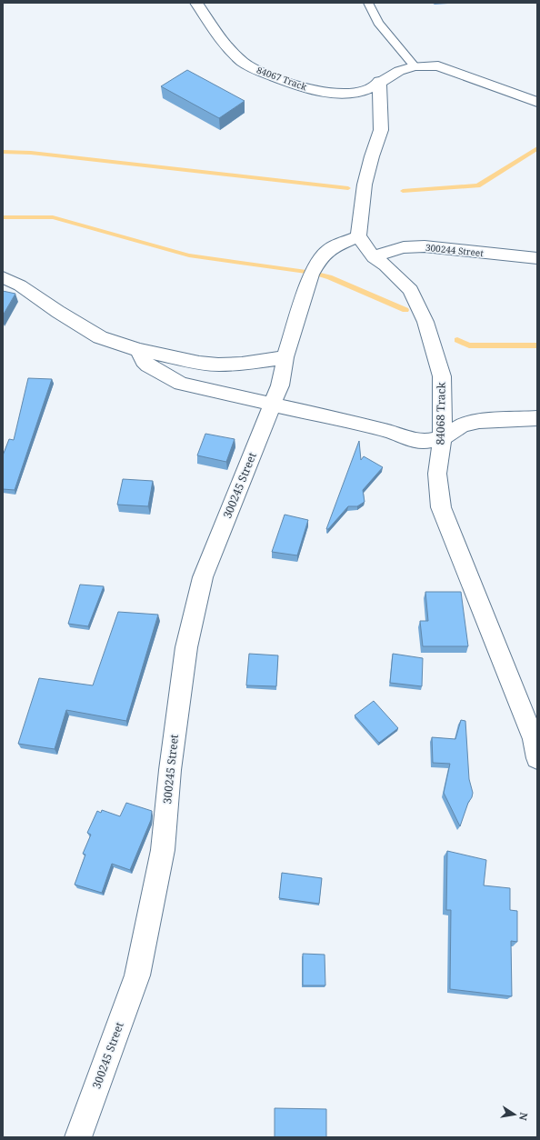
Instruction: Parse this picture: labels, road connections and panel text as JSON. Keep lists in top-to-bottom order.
{
  "streets": {
    "street": [
      "84067 Track",
      "300244 Street",
      "84068 Track",
      "300245 Street"
    ]
  },
  "crossings": [
    ["300244 Street", "84068 Track"],
    ["84068 Track", "300245 Street"]
  ],
  "north": "right"
}
